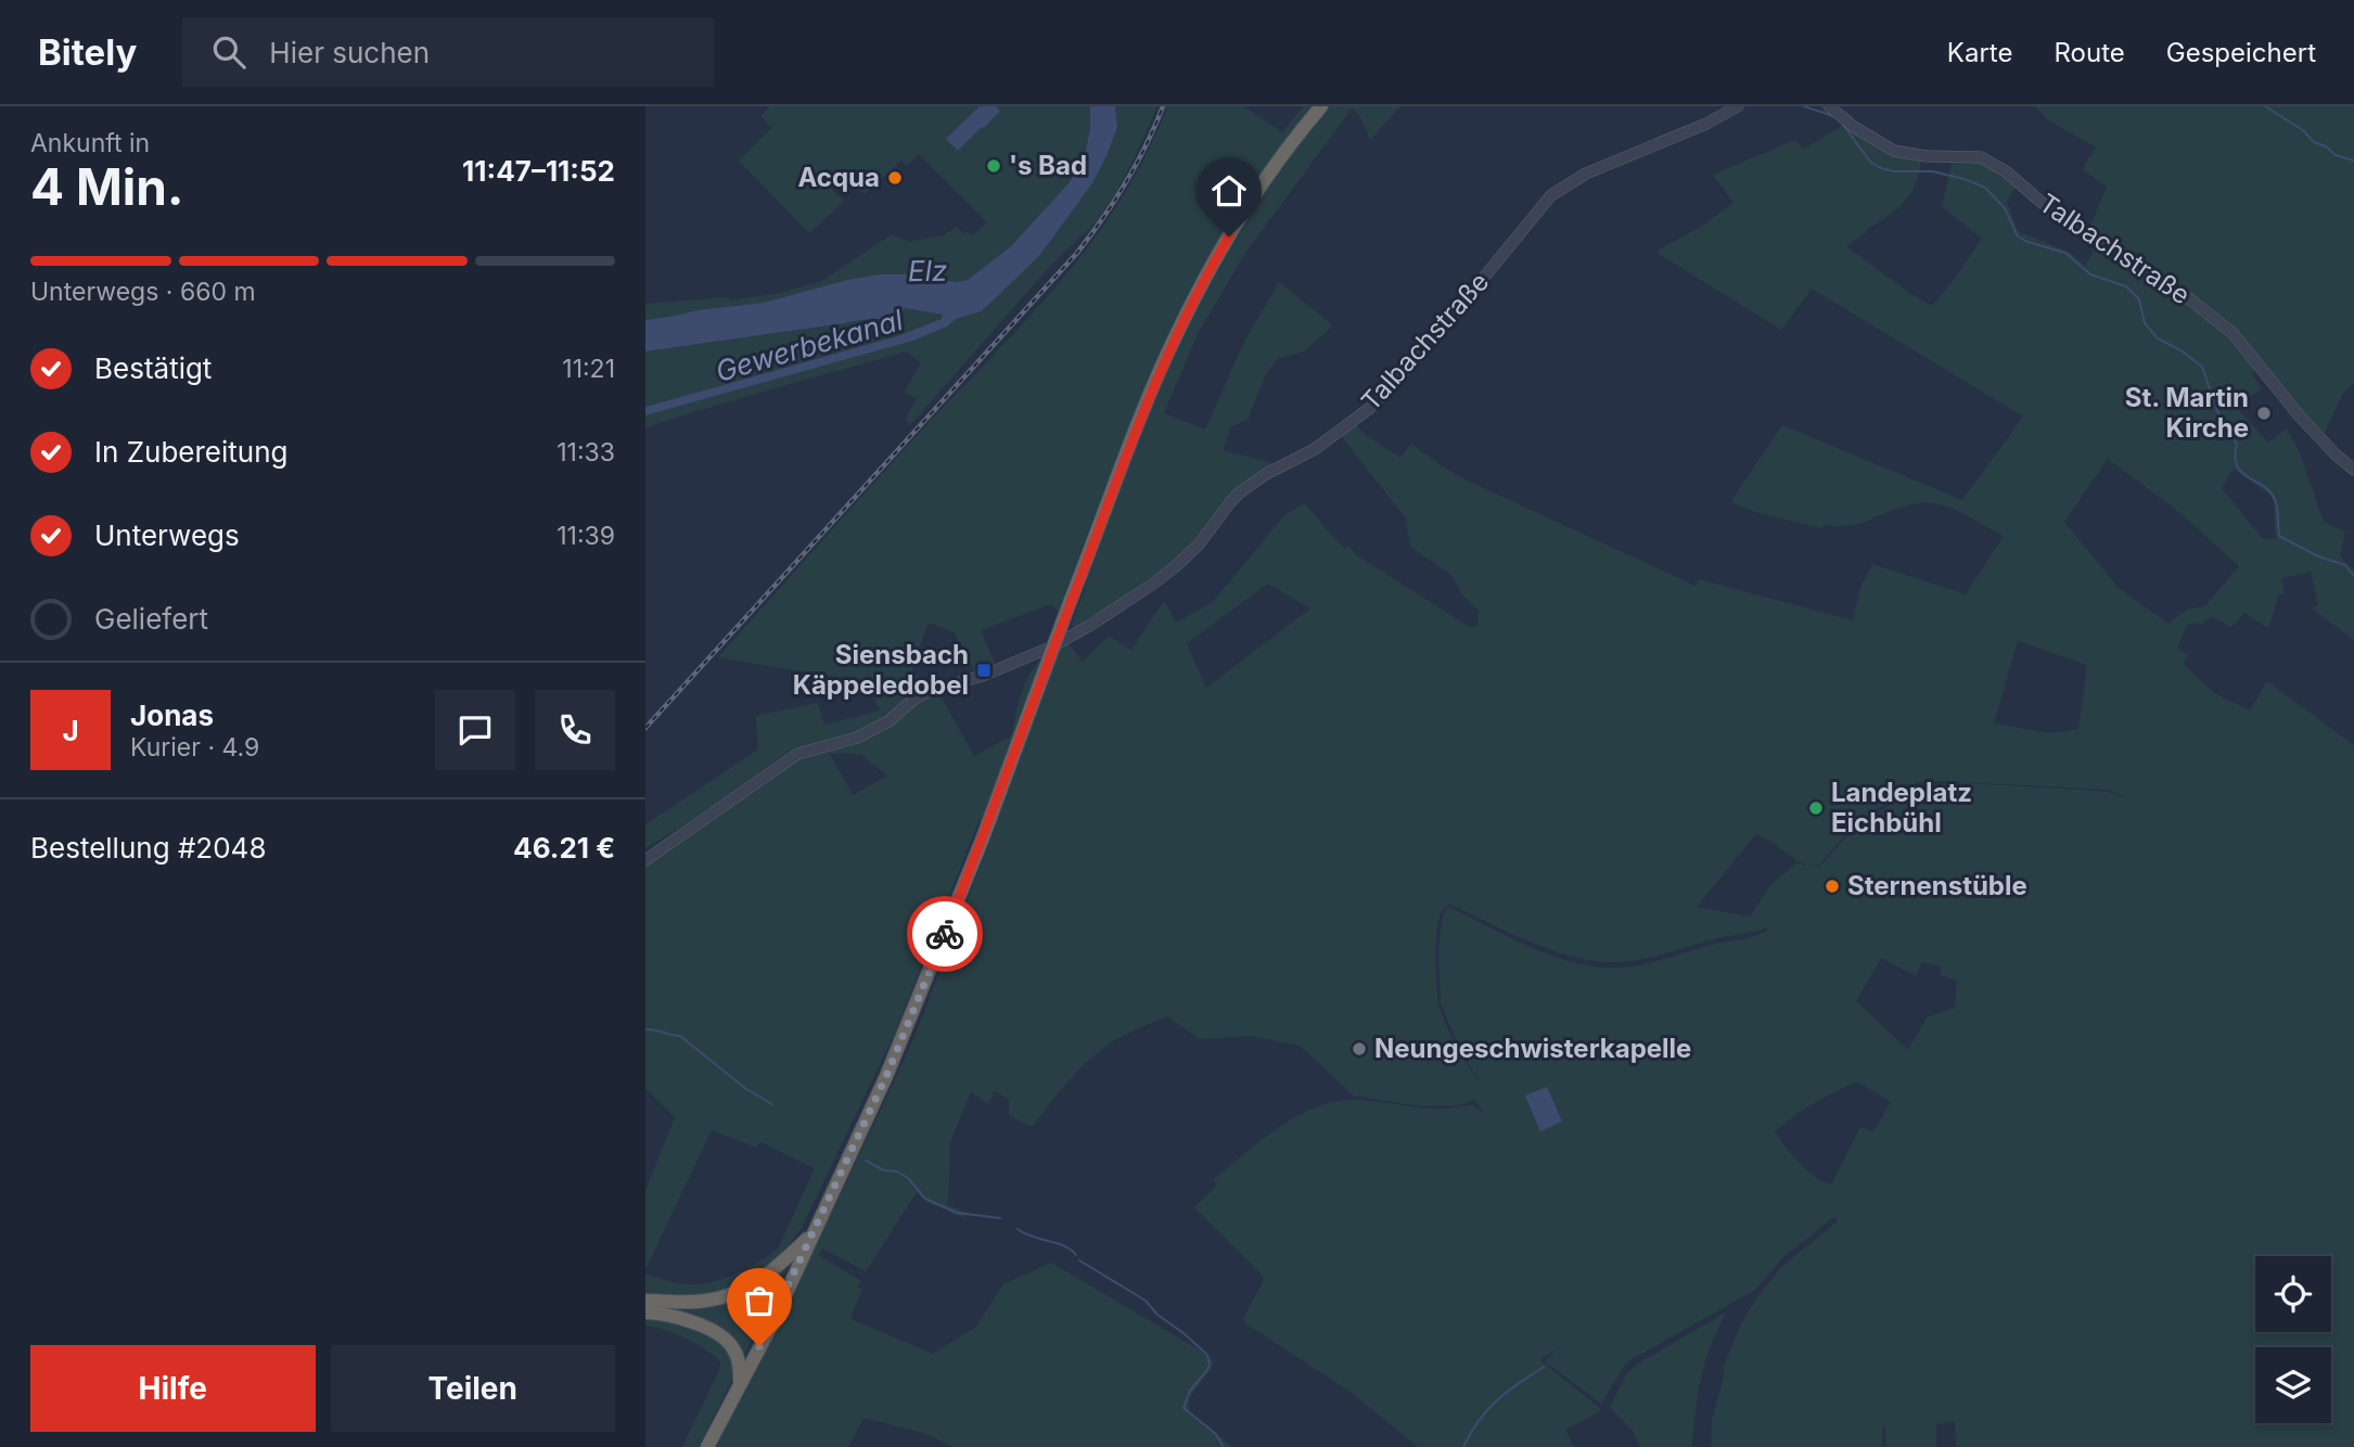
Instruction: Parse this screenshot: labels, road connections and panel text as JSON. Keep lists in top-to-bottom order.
{
  "streets": {
    "street": ["Talbachstraße"]
  },
  "water": ["Elz", "Gewerbekanal"],
  "places": {
    "other": [
      "'s Bad",
      "Acqua",
      "St. Martin Kirche",
      "Landeplatz Eichbühl",
      "Sternenstüble",
      "Neungeschwisterkapelle"
    ],
    "transit": ["Siensbach Käppeledobel"]
  },
  "page": {
    "header": "Bitely",
    "search": "Hier suchen",
    "nav": ["Karte", "Route", "Gespeichert"],
    "heading": ["4 Min.", "Ankunft in", "11:47–11:52"],
    "panel": [
      "Jonas",
      "Kurier · 4.9",
      "Bestellung #2048",
      "46.21 €"
    ],
    "bar": "Unterwegs · 660 m",
    "list": [
      ["Bestätigt", "11:21"],
      ["In Zubereitung", "11:33"],
      ["Unterwegs", "11:39"],
      "Geliefert"
    ],
    "round": "J",
    "buttons": ["Hilfe", "Teilen"]
  }
}
